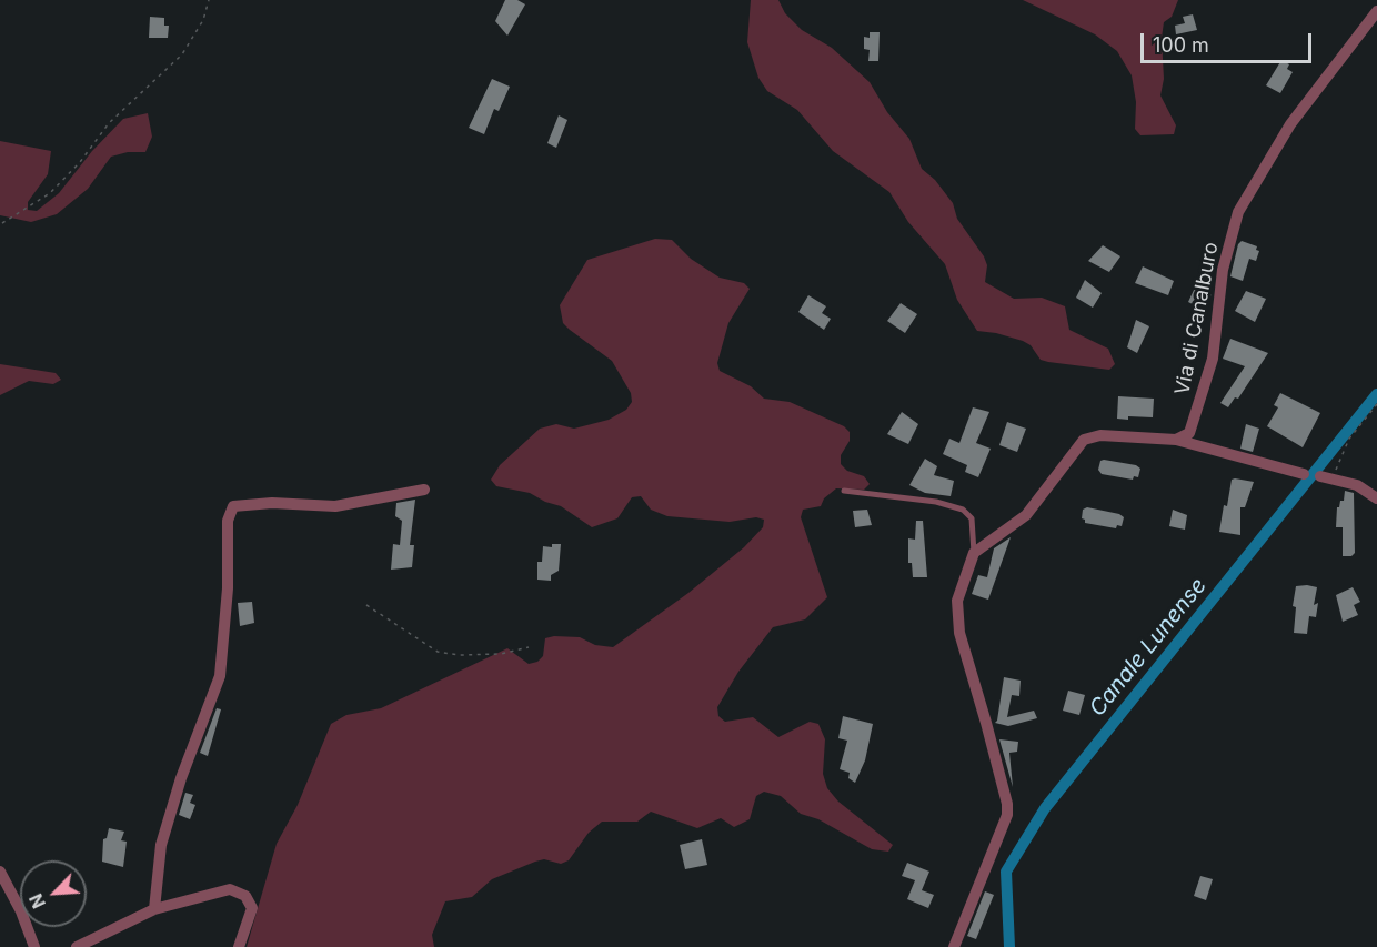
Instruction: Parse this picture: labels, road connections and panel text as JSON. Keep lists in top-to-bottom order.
{
  "streets": {
    "street": ["Via di Canalburo"]
  },
  "water": ["Canale Lunense"],
  "scale_bar": "100 m",
  "north": "bottom left"
}
